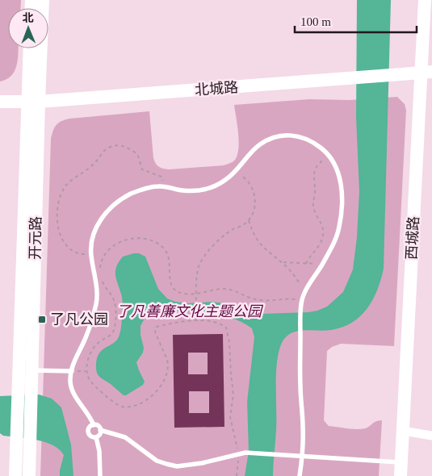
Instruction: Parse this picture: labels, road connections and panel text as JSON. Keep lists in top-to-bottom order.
{
  "streets": {
    "main road": ["北城路", "开元路", "西城路"]
  },
  "crossings": [
    ["北城路", "开元路"],
    ["北城路", "西城路"]
  ],
  "parks": ["了凡善廉文化主题公园"],
  "places": {
    "transit": ["了凡公园"]
  },
  "scale_bar": "100 m",
  "north": "top"
}
